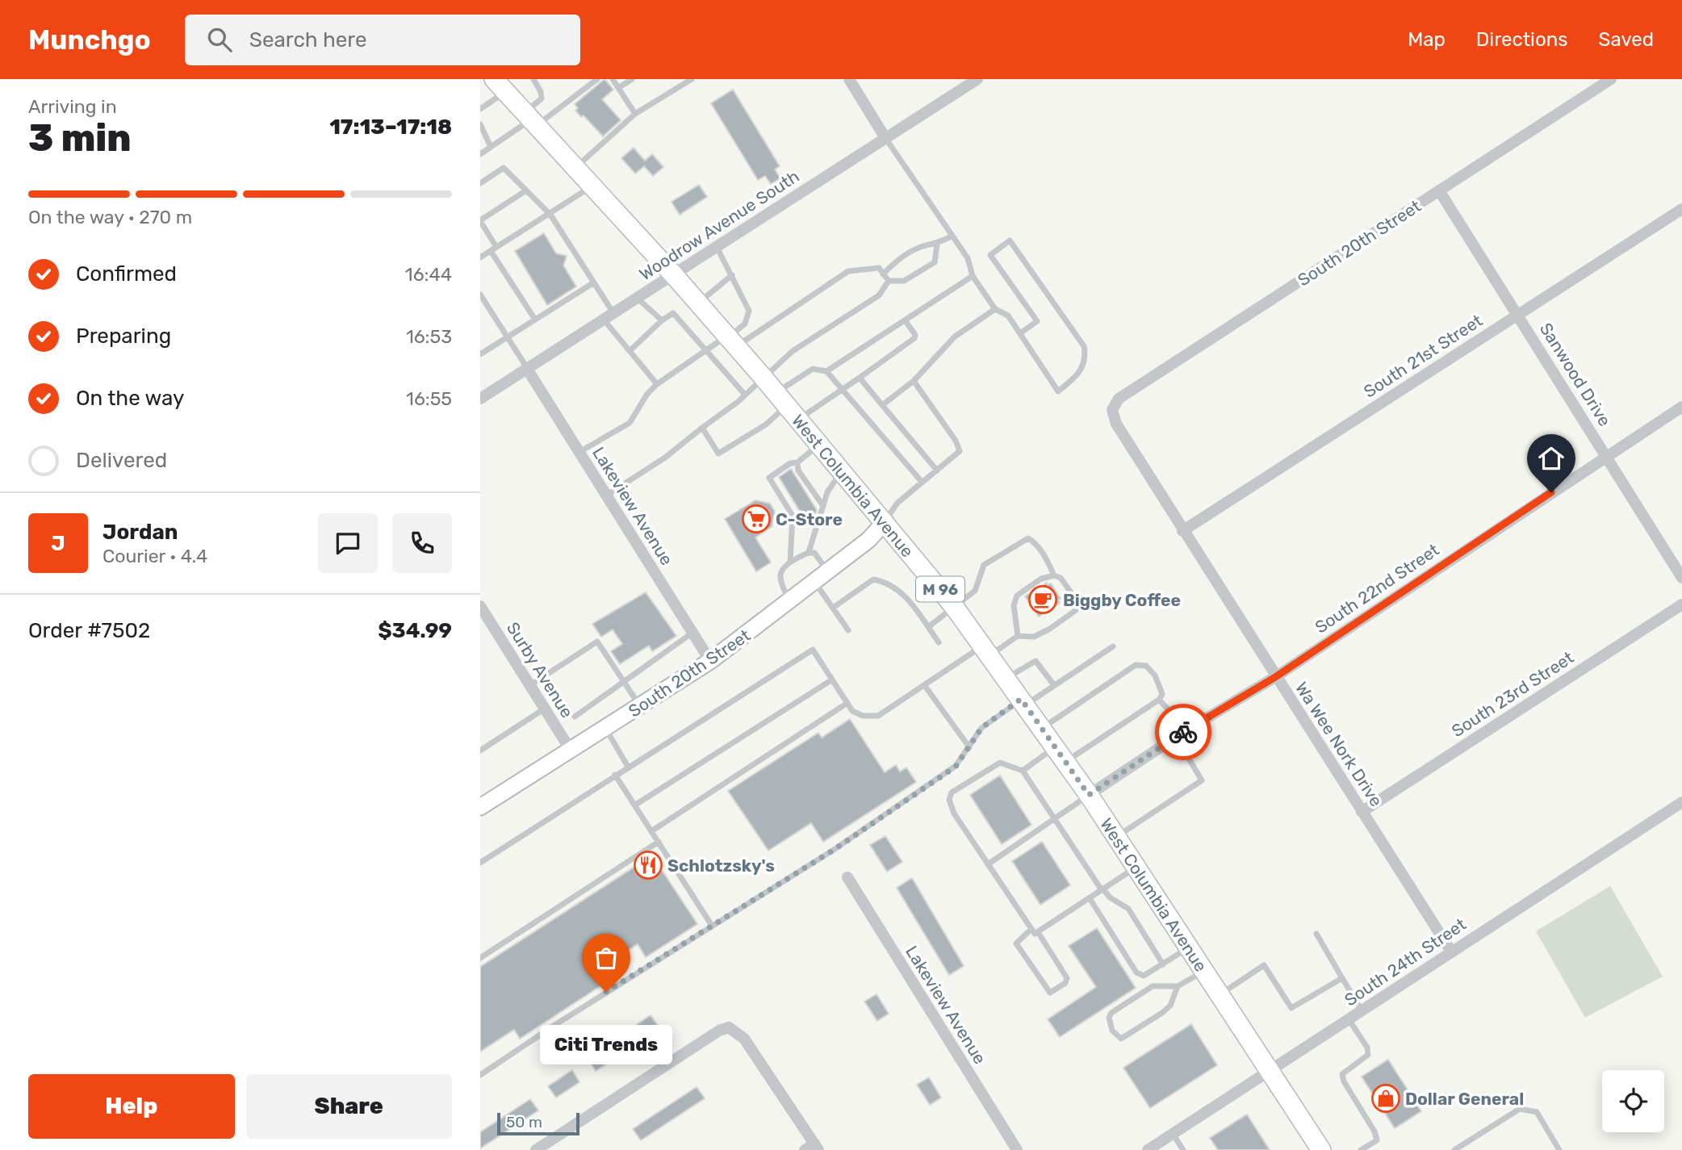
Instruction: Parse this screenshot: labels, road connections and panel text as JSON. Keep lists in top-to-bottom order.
{
  "streets": {
    "main road": ["South 20th Street", "West Columbia Avenue", "M 96"],
    "street": [
      "Woodrow Avenue South",
      "South 21st Street",
      "Sanwood Drive",
      "Lakeview Avenue",
      "South 22nd Street",
      "Surby Avenue",
      "South 23rd Street",
      "Wa Wee Nork Drive",
      "South 24th Street"
    ]
  },
  "crossings": [
    ["Woodrow Avenue South", "West Columbia Avenue"],
    ["Woodrow Avenue South", "Lakeview Avenue"],
    ["South 20th Street", "Sanwood Drive"],
    ["South 20th Street", "West Columbia Avenue"],
    ["South 20th Street", "Lakeview Avenue"],
    ["South 20th Street", "Surby Avenue"],
    ["South 20th Street", "Wa Wee Nork Drive"],
    ["South 21st Street", "Sanwood Drive"],
    ["South 21st Street", "Wa Wee Nork Drive"],
    ["Sanwood Drive", "South 22nd Street"],
    ["West Columbia Avenue", "South 22nd Street"],
    ["West Columbia Avenue", "South 24th Street"],
    ["South 22nd Street", "Wa Wee Nork Drive"],
    ["South 23rd Street", "Wa Wee Nork Drive"],
    ["Wa Wee Nork Drive", "South 24th Street"]
  ],
  "places": {
    "supermarket": ["C-Store"],
    "cafe": ["Biggby Coffee"],
    "restaurant": ["Schlotzsky's"],
    "other": ["Citi Trends"],
    "shop": ["Dollar General"]
  },
  "scale_bar": "50 m",
  "page": {
    "header": "Munchgo",
    "search": "Search here",
    "nav": ["Map", "Directions", "Saved"],
    "heading": ["3 min", "Arriving in", "17:13–17:18"],
    "panel": [
      "Jordan",
      "Courier · 4.4",
      "Order #7502",
      "$34.99"
    ],
    "bar": "On the way · 270 m",
    "list": [
      ["Confirmed", "16:44"],
      ["Preparing", "16:53"],
      ["On the way", "16:55"],
      "Delivered"
    ],
    "round": "J",
    "bubble": "Citi Trends",
    "buttons": ["Help", "Share"],
    "scale": "50 m"
  }
}
